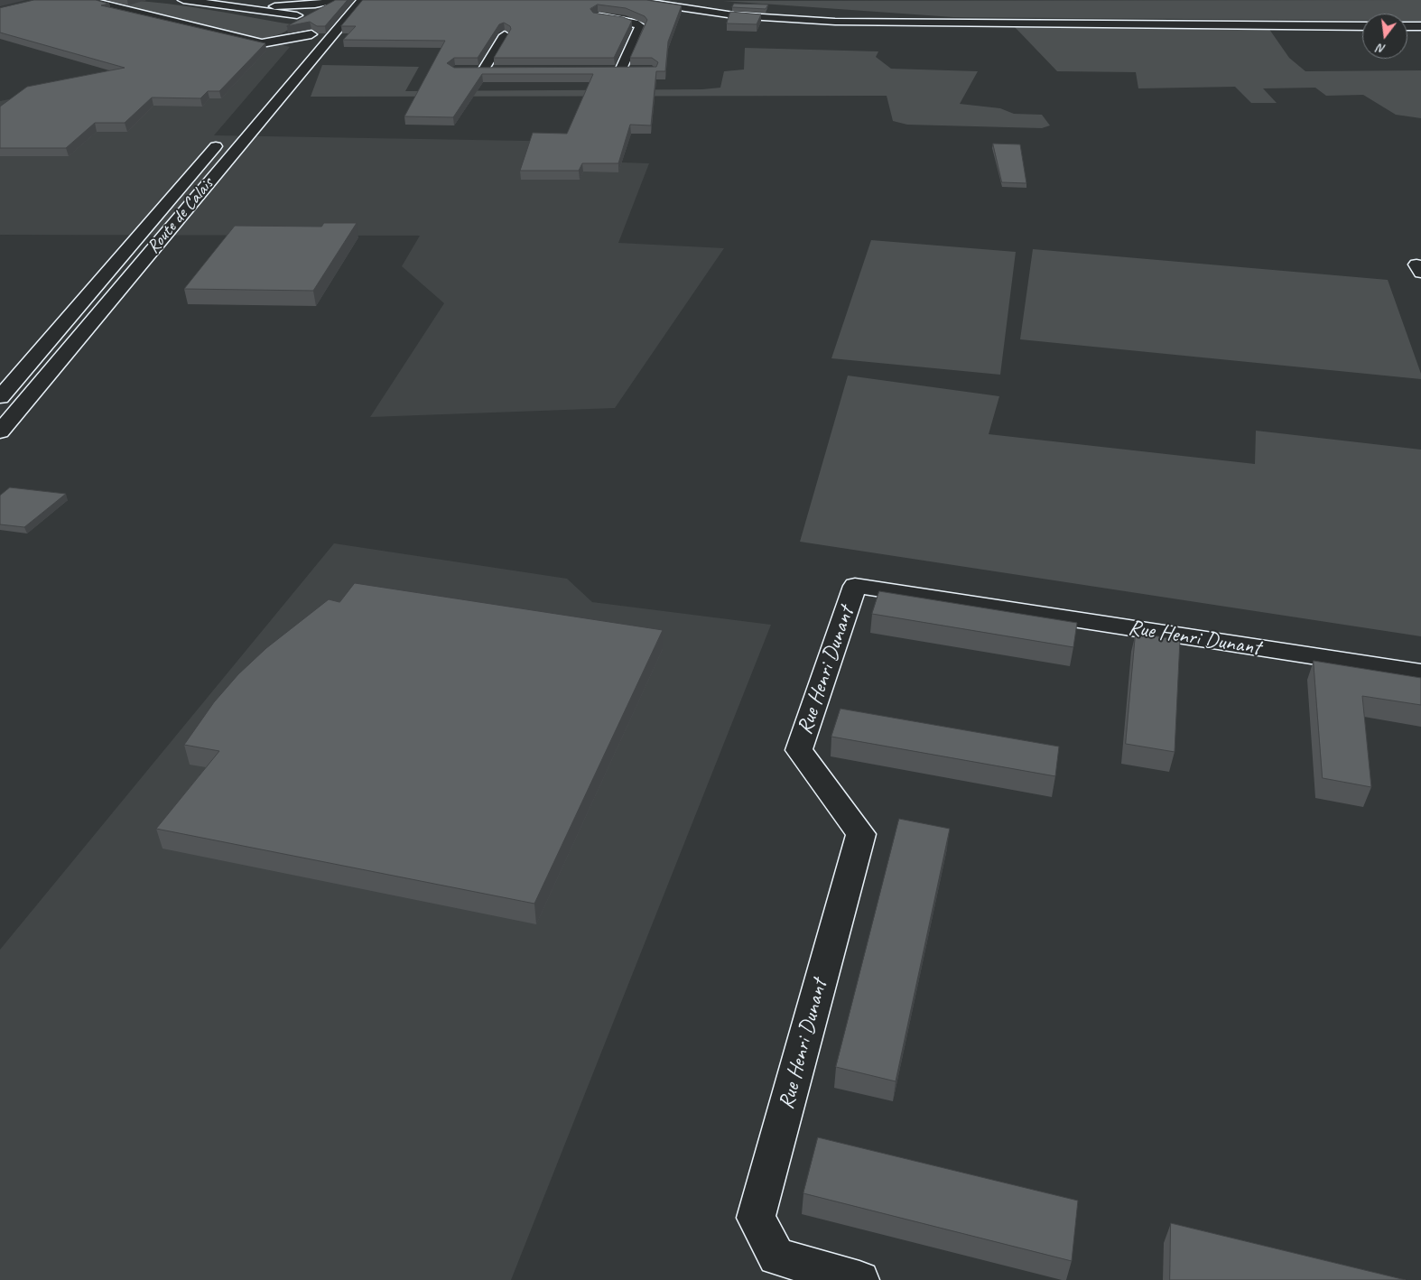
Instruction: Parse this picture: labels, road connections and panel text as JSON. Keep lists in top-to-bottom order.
{
  "streets": {
    "main road": ["Route de Calais", "Rue Henri Dunant"]
  },
  "north": "bottom"
}
